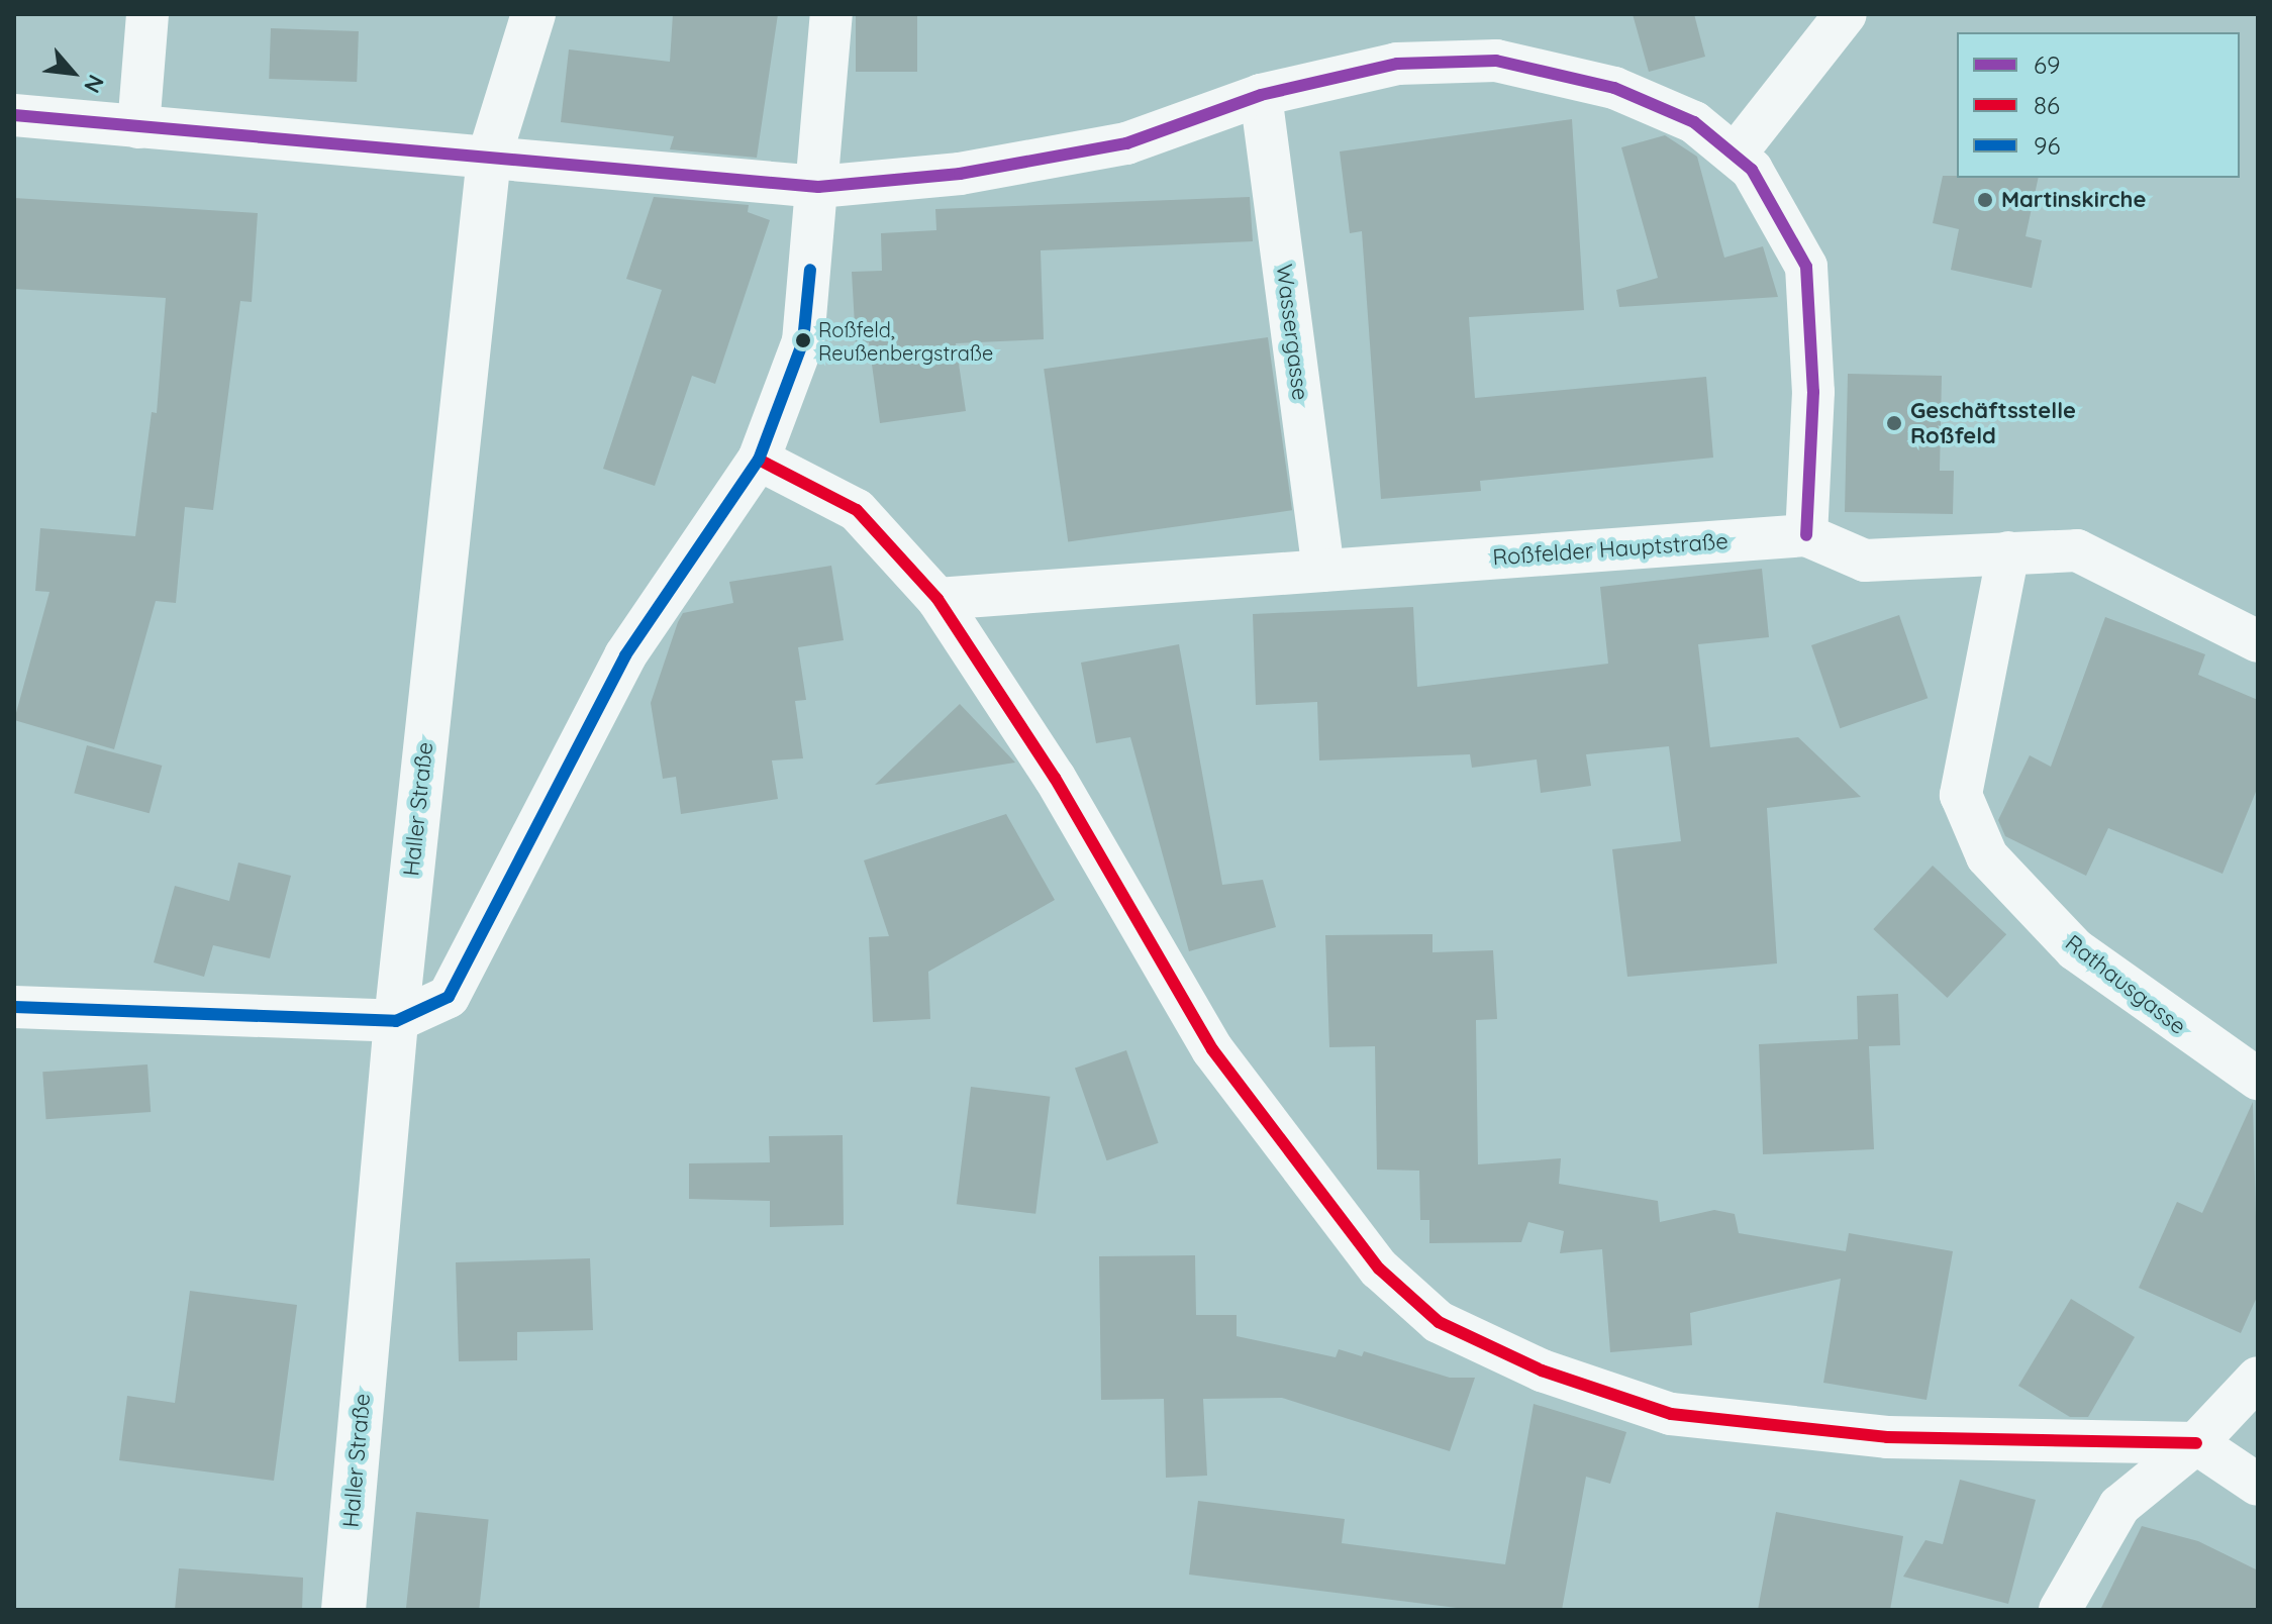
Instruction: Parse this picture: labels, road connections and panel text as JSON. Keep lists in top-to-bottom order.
{
  "streets": {
    "main road": ["Haller Straße"],
    "street": ["Wassergasse", "Roßfelder Hauptstraße", "Rathausgasse"]
  },
  "crossings": [
    ["Wassergasse", "Roßfelder Hauptstraße"],
    ["Roßfelder Hauptstraße", "Rathausgasse"]
  ],
  "places": ["Martinskirche", "Roßfeld, Reußenbergstraße", "Geschäftsstelle Roßfeld"],
  "lines": ["transit line 69", "transit line 96", "transit line 86"],
  "legend": ["69", "86", "96"],
  "north": "bottom right"
}
